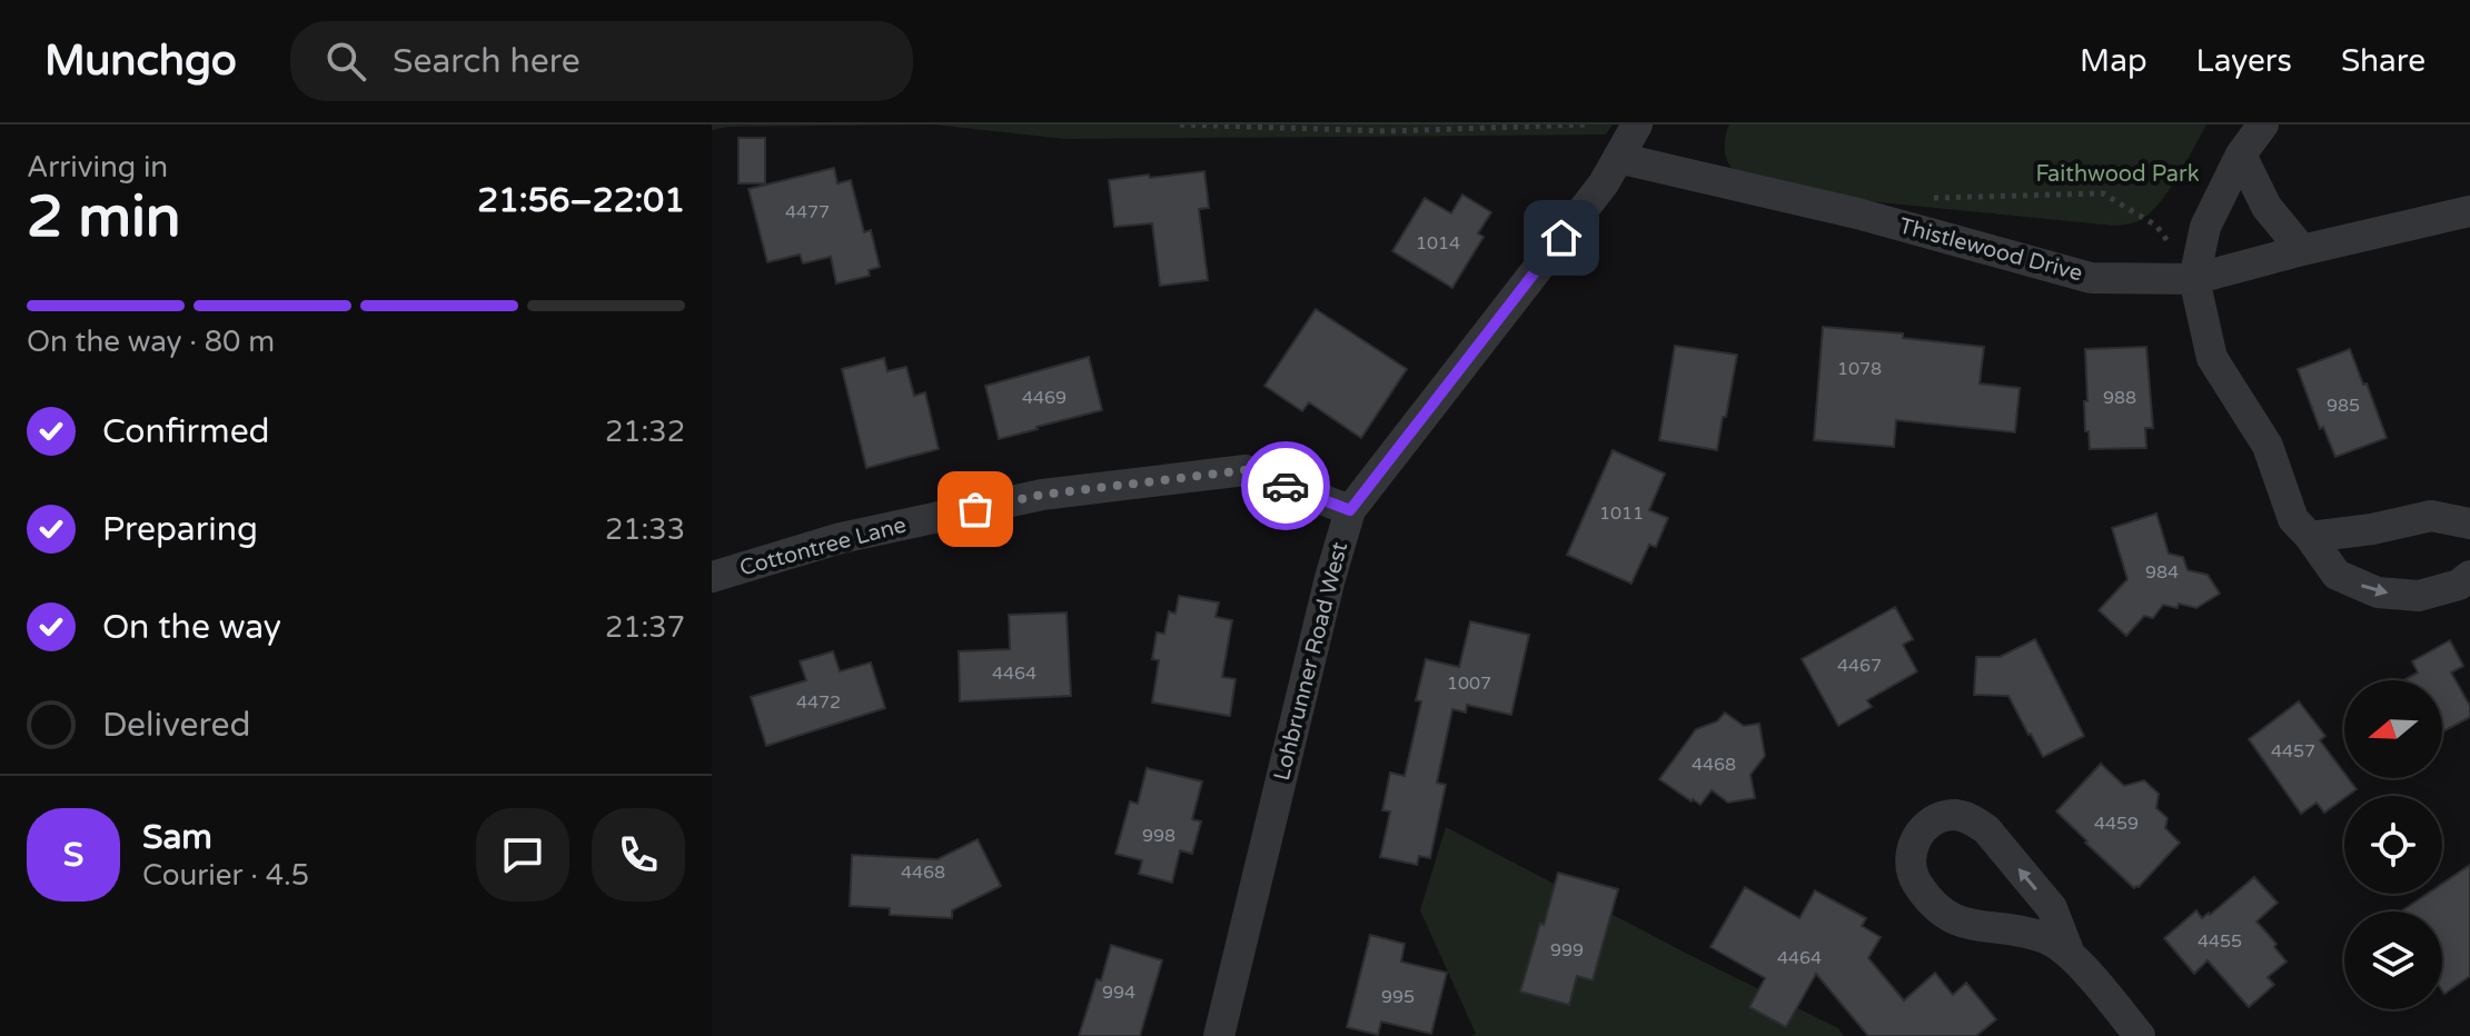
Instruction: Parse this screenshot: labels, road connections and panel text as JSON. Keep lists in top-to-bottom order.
{
  "streets": {
    "street": ["Thistlewood Drive", "Cottontree Lane", "Lohbrunner Road West"]
  },
  "crossings": [
    ["Thistlewood Drive", "Lohbrunner Road West"],
    ["Cottontree Lane", "Lohbrunner Road West"]
  ],
  "parks": ["Faithwood Park"],
  "house_numbers": [
    "4477",
    "1014",
    "1078",
    "4469",
    "988",
    "985",
    "1011",
    "984",
    "4467",
    "4464",
    "1007",
    "4472",
    "4457",
    "4468",
    "4459",
    "998",
    "4468",
    "4455",
    "999",
    "4464",
    "994",
    "995"
  ],
  "north": "left",
  "page": {
    "header": "Munchgo",
    "search": "Search here",
    "nav": ["Map", "Layers", "Share"],
    "heading": ["2 min", "Arriving in", "21:56–22:01"],
    "panel": ["Sam", "Courier · 4.5"],
    "bar": "On the way · 80 m",
    "list": [
      ["Confirmed", "21:32"],
      ["Preparing", "21:33"],
      ["On the way", "21:37"],
      "Delivered"
    ],
    "round": "S"
  }
}
